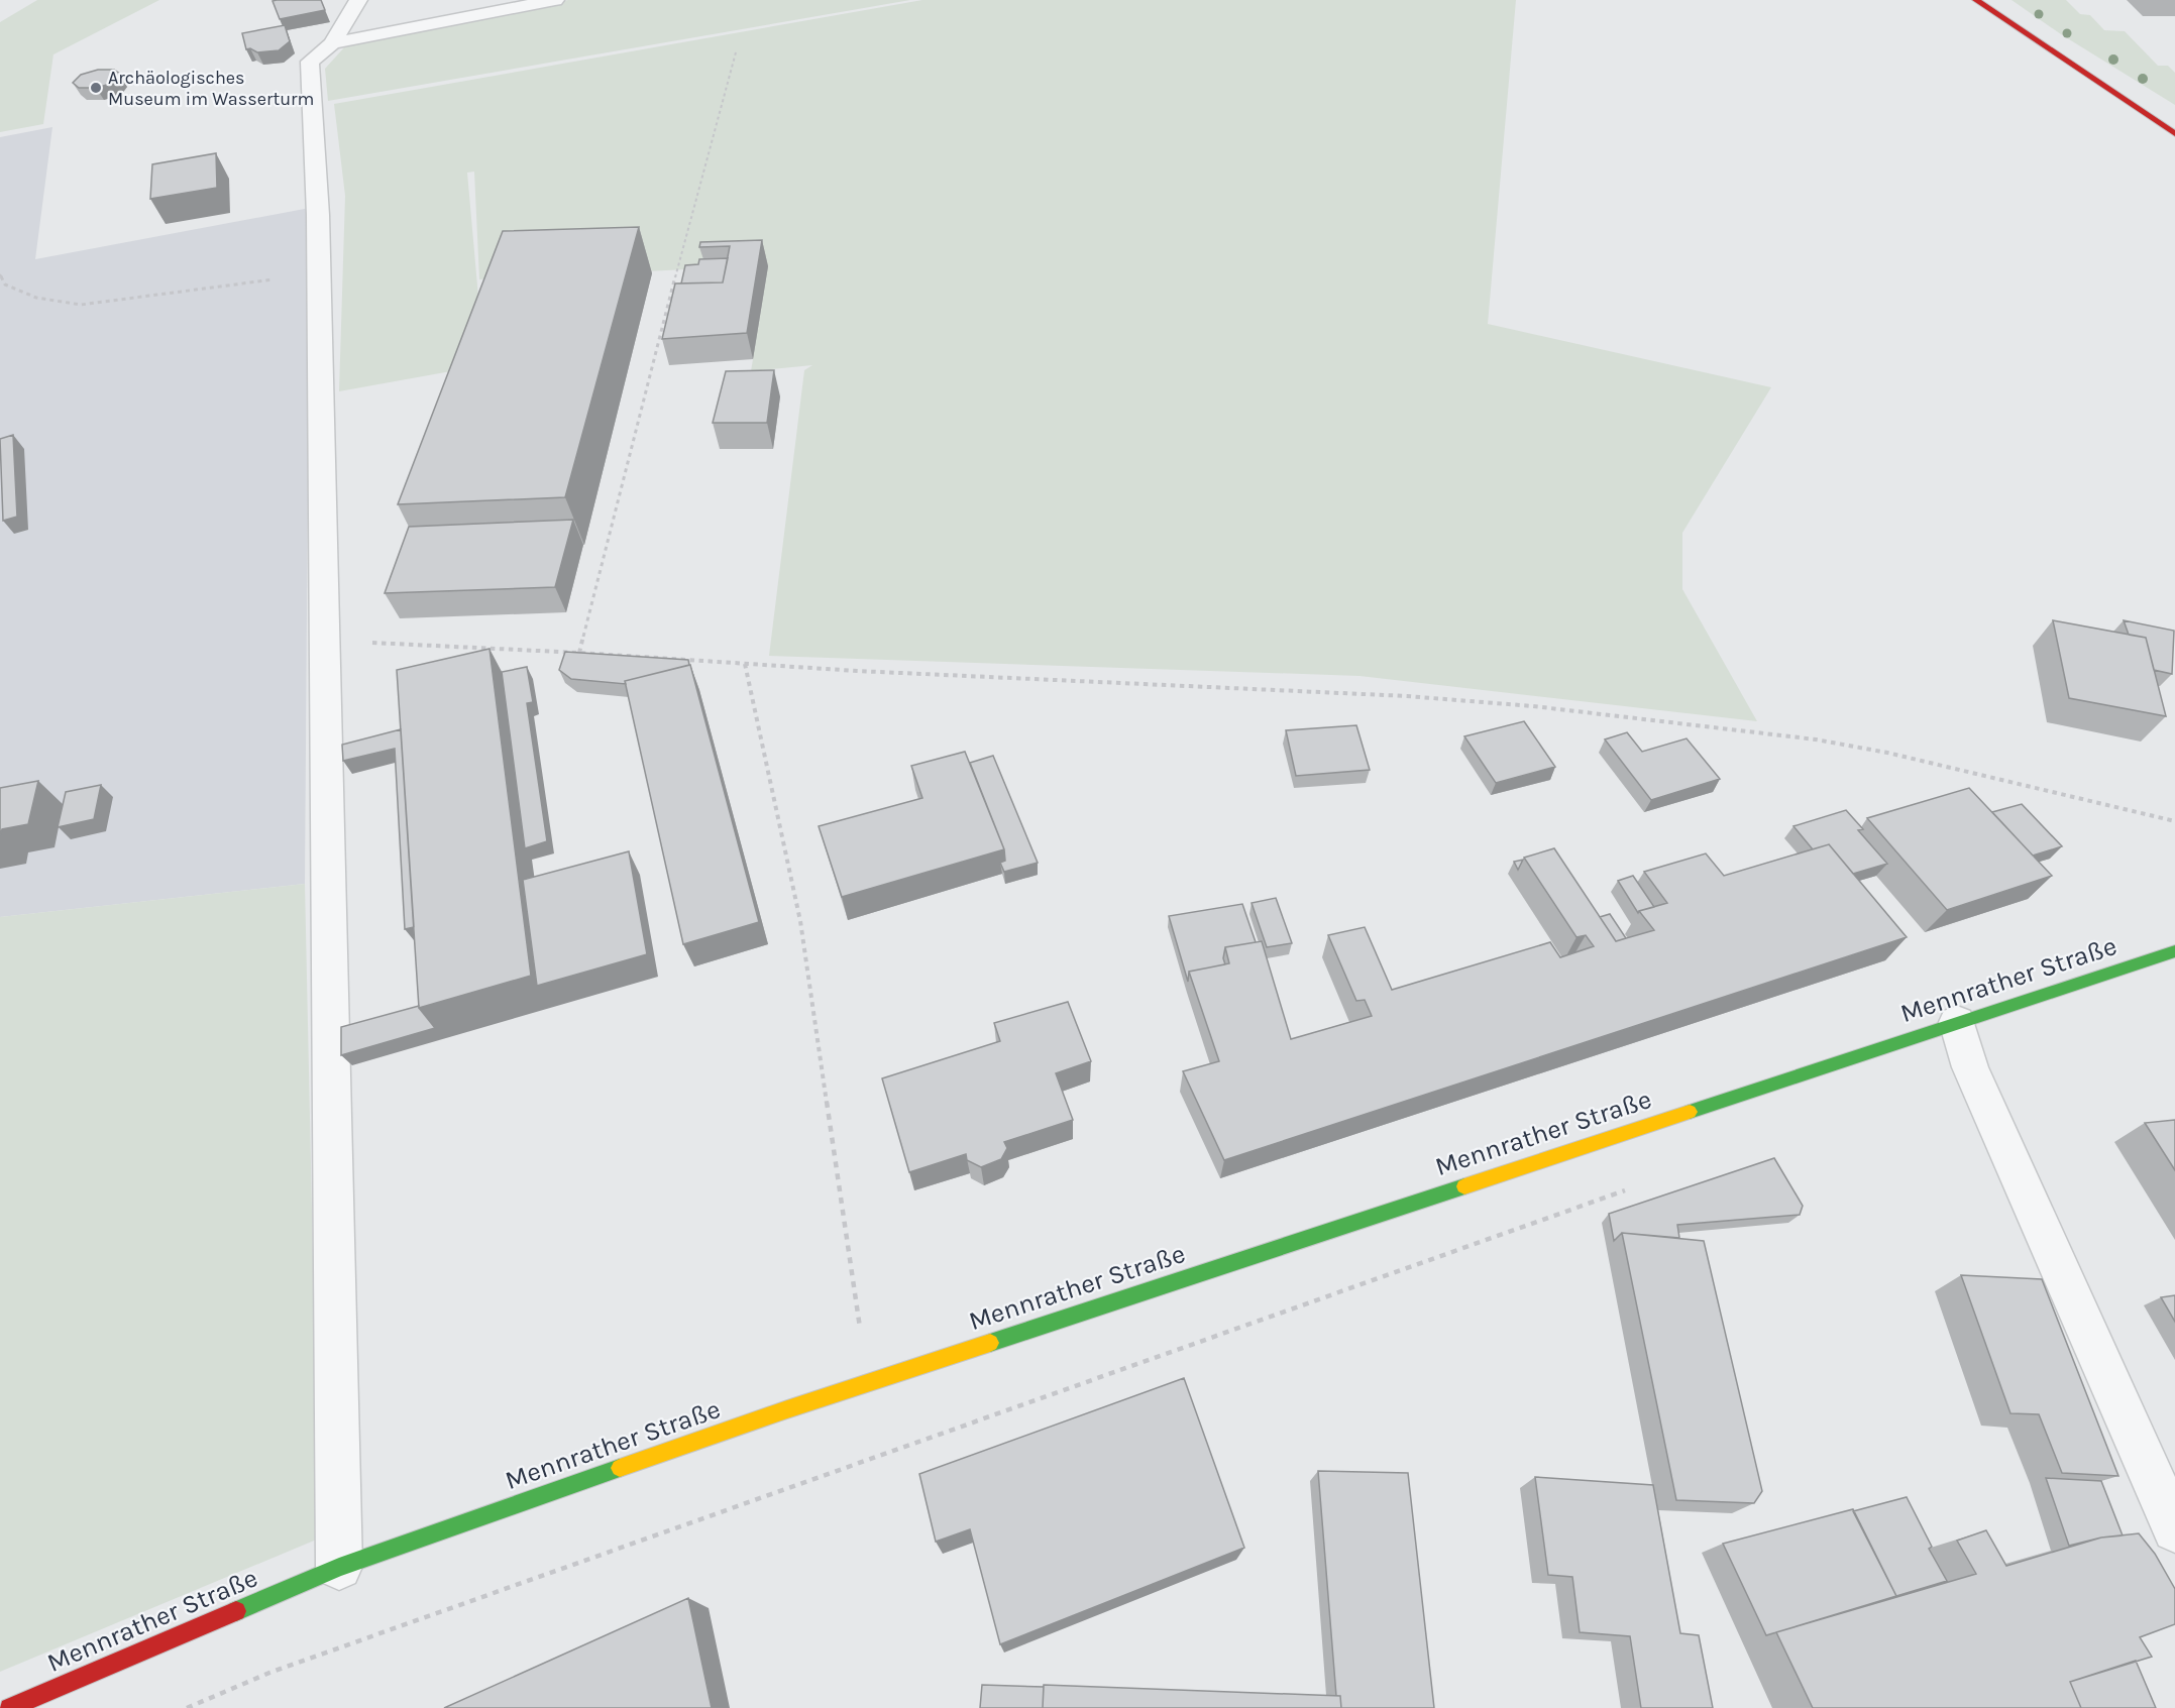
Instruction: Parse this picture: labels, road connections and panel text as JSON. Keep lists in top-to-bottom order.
{
  "streets": {
    "main road": ["Mennrather Straße"]
  },
  "places": ["Archäologisches Museum im Wasserturm"]
}
